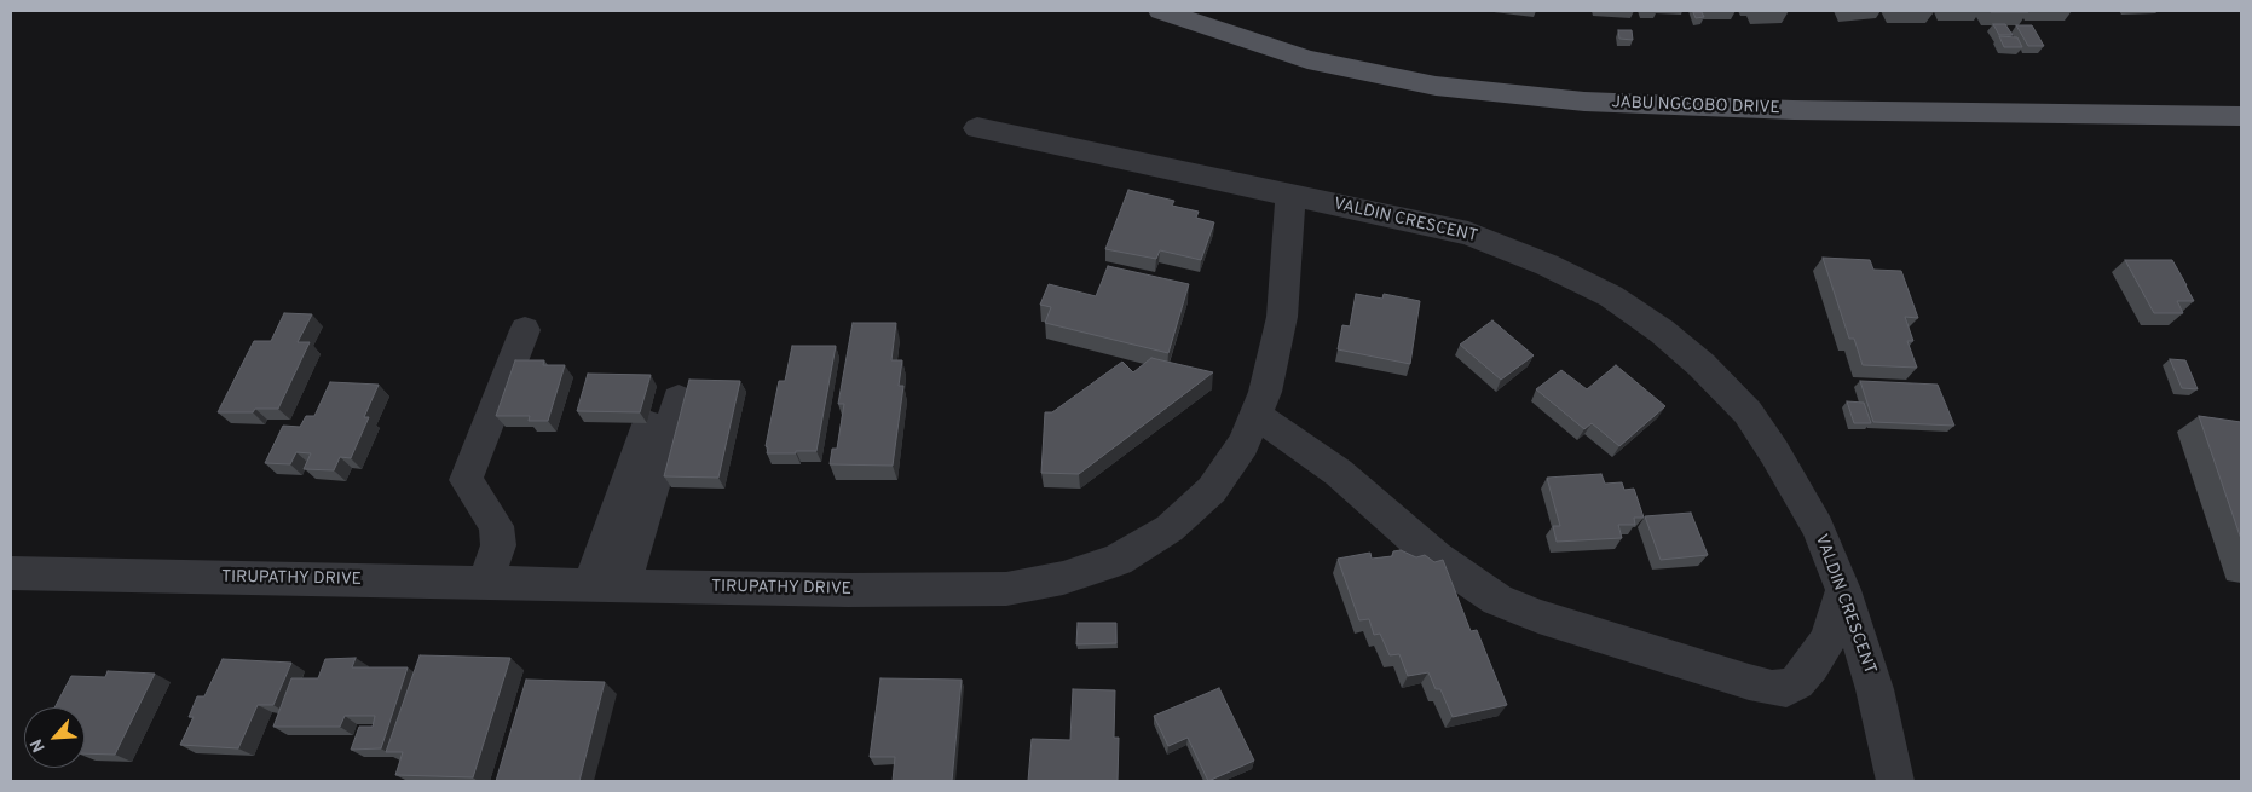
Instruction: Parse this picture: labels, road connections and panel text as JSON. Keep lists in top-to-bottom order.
{
  "streets": {
    "main road": ["JABU NGCOBO DRIVE"],
    "street": ["VALDIN CRESCENT", "TIRUPATHY DRIVE"]
  },
  "crossings": [
    ["VALDIN CRESCENT", "TIRUPATHY DRIVE"]
  ],
  "north": "bottom left"
}
